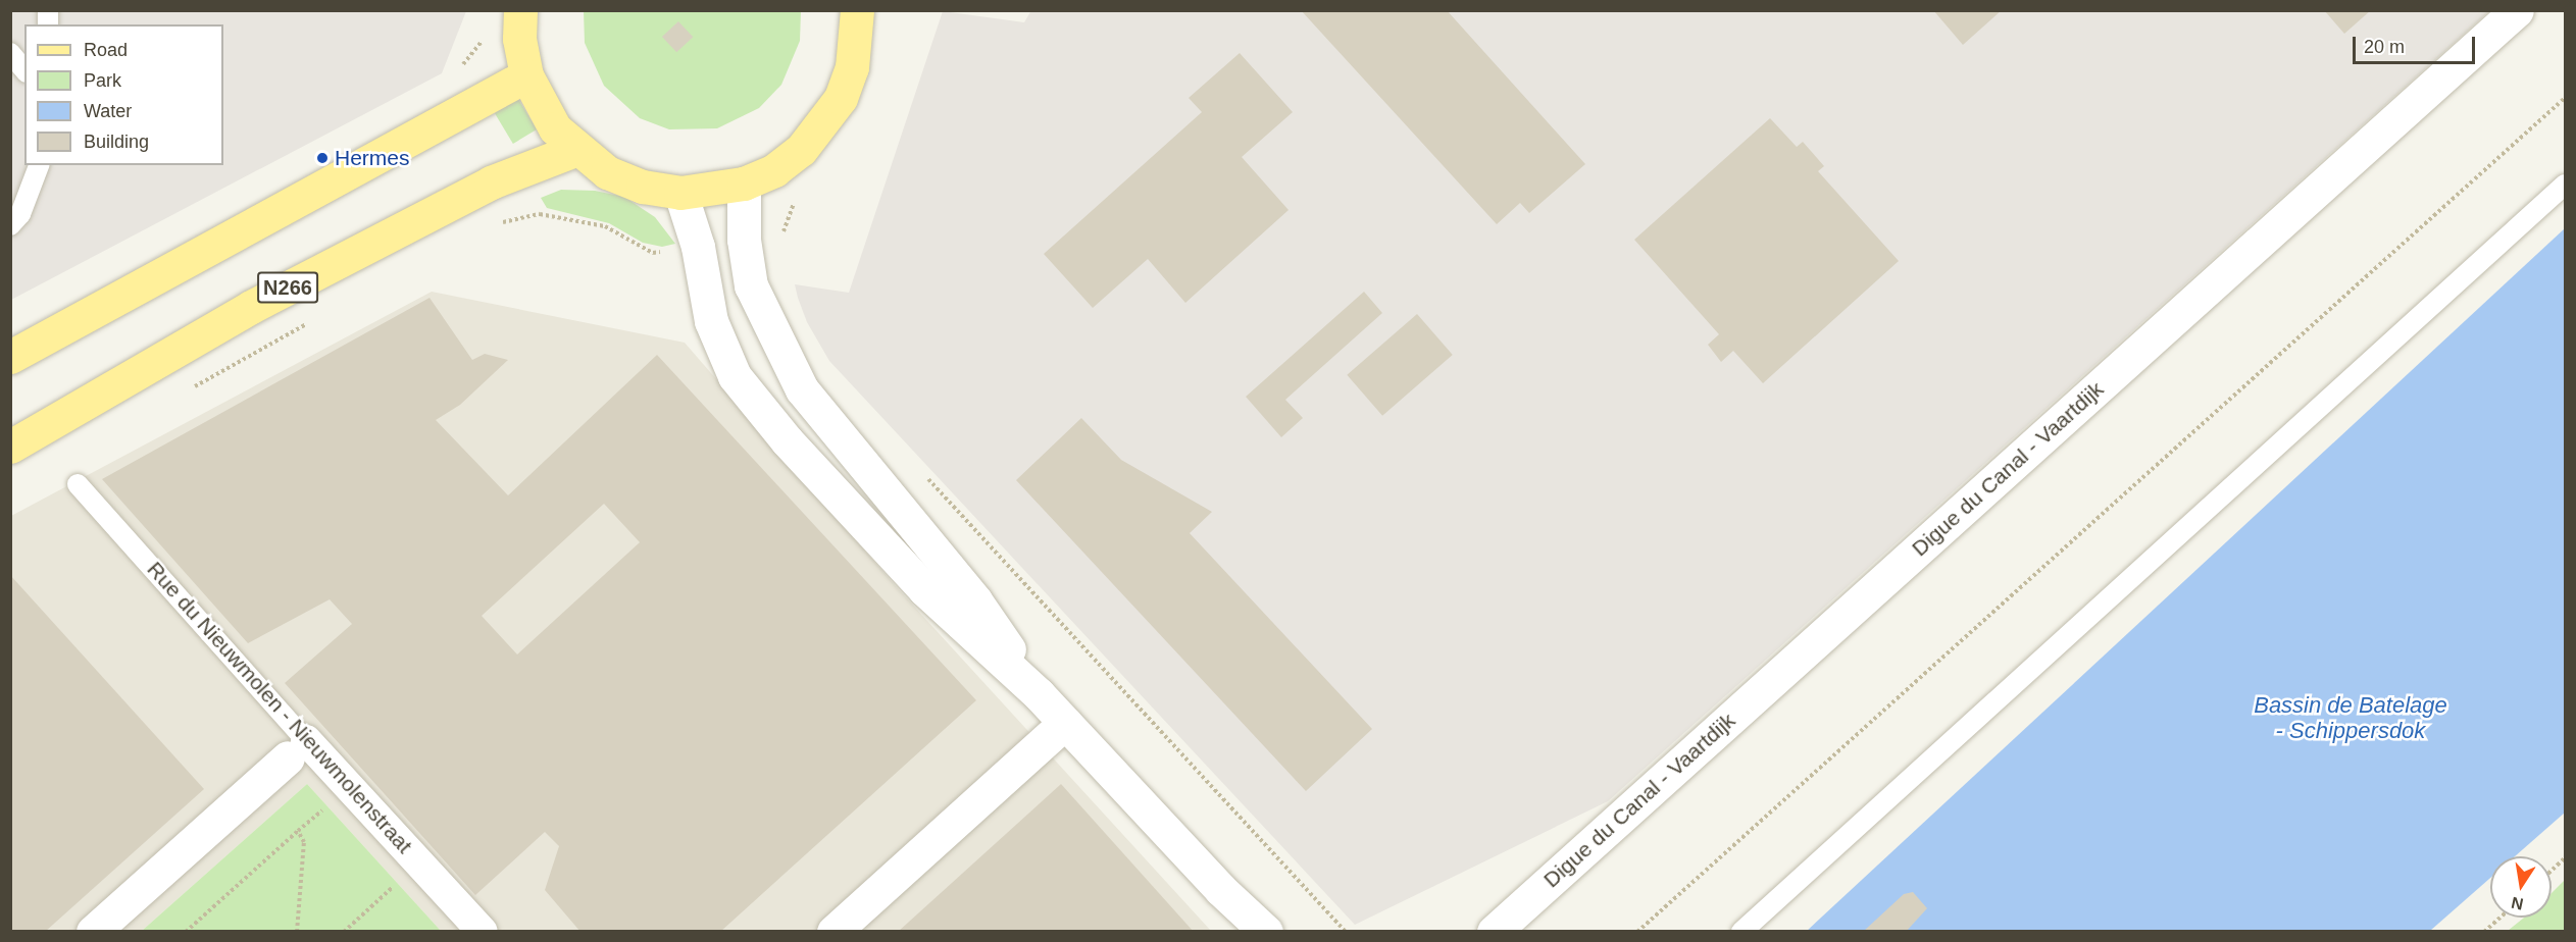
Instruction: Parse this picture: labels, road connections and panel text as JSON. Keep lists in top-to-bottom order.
{
  "streets": {
    "main road": ["N266"],
    "street": ["Digue du Canal - Vaartdijk", "Rue du Nieuwmolen - Nieuwmolenstraat"]
  },
  "water": ["Bassin de Batelage - Schippersdok"],
  "places": ["Hermes"],
  "legend": [
    "Road",
    "Park",
    "Water",
    "Building"
  ],
  "scale_bar": "20 m",
  "north": "bottom"
}
